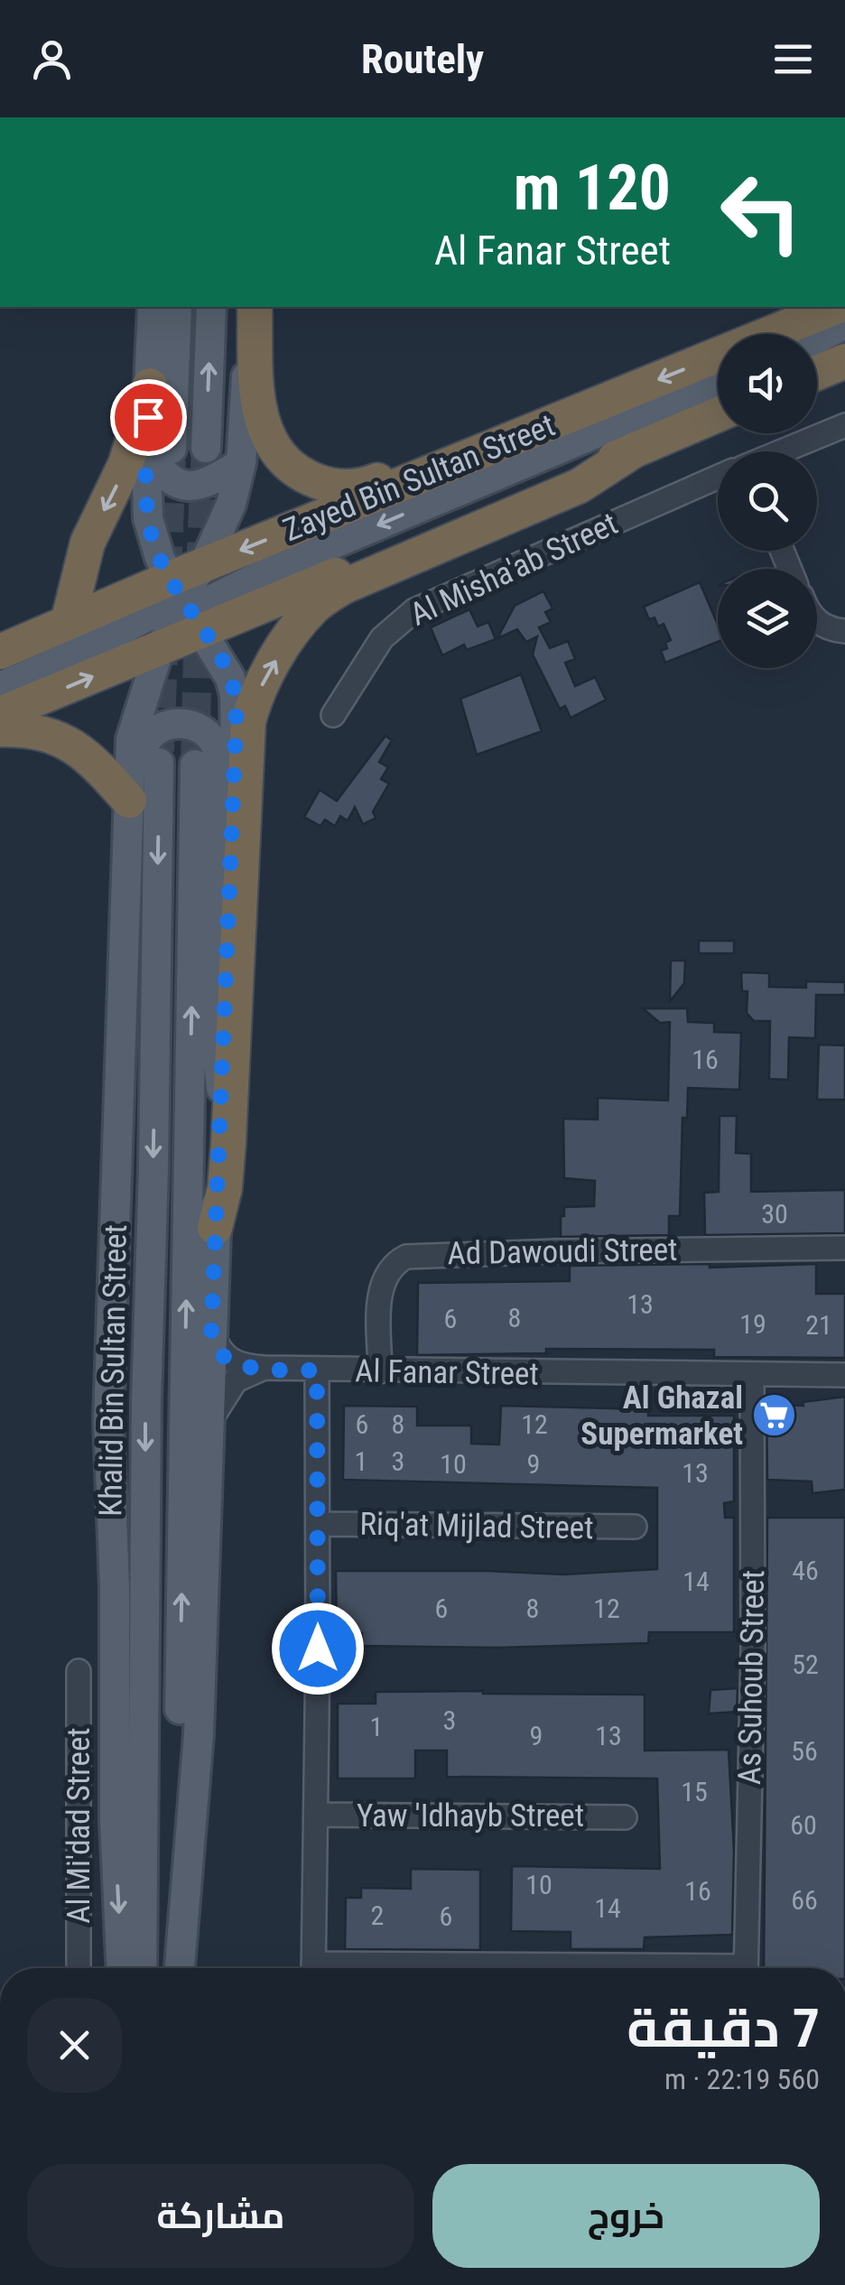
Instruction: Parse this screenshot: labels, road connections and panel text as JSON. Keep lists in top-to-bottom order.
{
  "streets": {
    "highway": ["Zayed Bin Sultan Street"],
    "main road": ["Khalid Bin Sultan Street"],
    "street": [
      "Al Misha'ab Street",
      "Ad Dawoudi Street",
      "Al Fanar Street",
      "Riq'at Mijlad Street",
      "As Suhoub Street",
      "Yaw 'Idhayb Street",
      "Al Mi'dad Street"
    ]
  },
  "crossings": [
    ["Ad Dawoudi Street", "Al Fanar Street"],
    ["Al Fanar Street", "As Suhoub Street"]
  ],
  "places": {
    "supermarket": ["Al Ghazal Supermarket"]
  },
  "house_numbers": [
    "16",
    "30",
    "13",
    "8",
    "6",
    "19",
    "21",
    "6",
    "8",
    "12",
    "1",
    "3",
    "10",
    "9",
    "13",
    "46",
    "14",
    "6",
    "8",
    "12",
    "52",
    "3",
    "1",
    "9",
    "13",
    "56",
    "15",
    "60",
    "10",
    "16",
    "66",
    "14",
    "2",
    "6"
  ],
  "page": {
    "header": "Routely",
    "turn": ["120 m", "Al Fanar Street"],
    "heading": ["7 دقيقة", "560 m · 22:19"],
    "buttons": ["خروج", "مشاركة"]
  }
}
